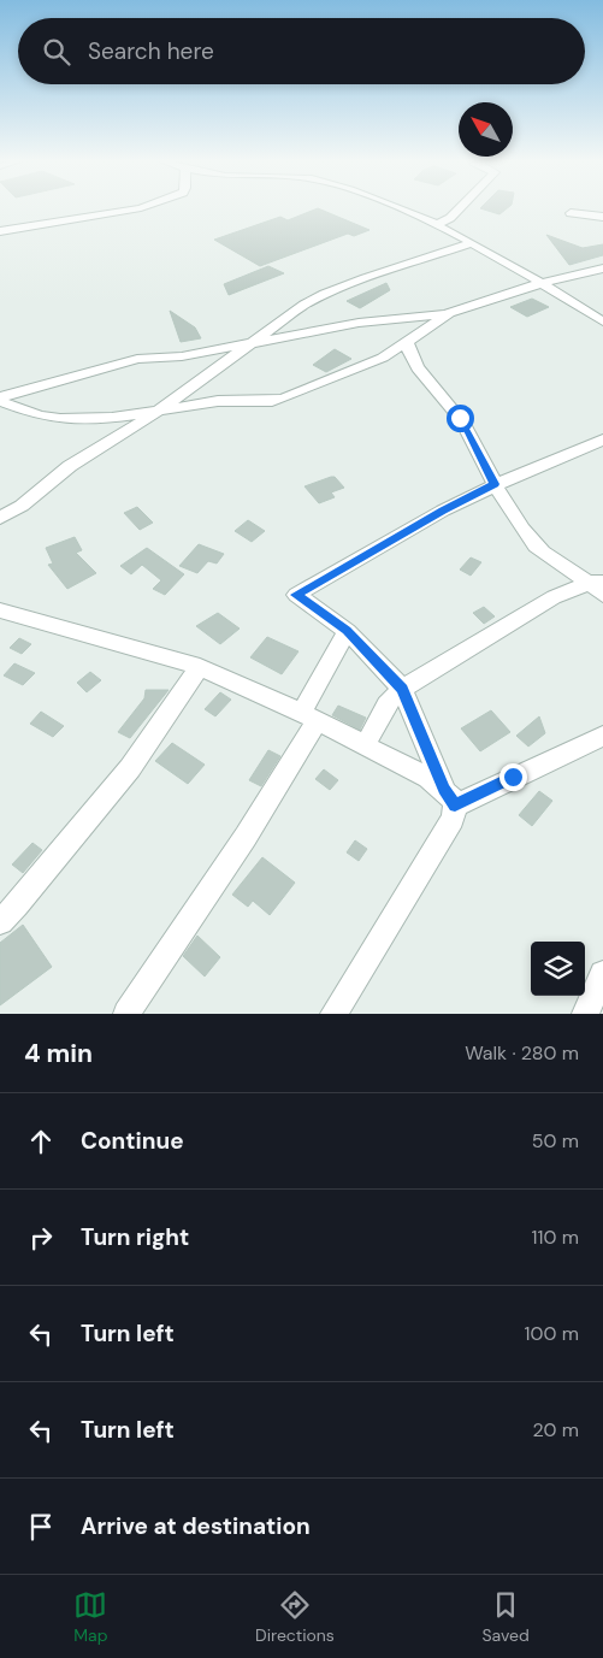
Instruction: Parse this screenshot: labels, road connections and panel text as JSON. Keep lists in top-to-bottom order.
{
  "north": "top left",
  "page": {
    "search": "Search here",
    "heading": ["4 min", "Walk · 280 m"],
    "list": [
      ["Continue", "50 m"],
      ["Turn right", "110 m"],
      ["Turn left", "100 m"],
      ["Turn left", "20 m"],
      "Arrive at destination"
    ],
    "nav": ["Map", "Directions", "Saved"]
  }
}
